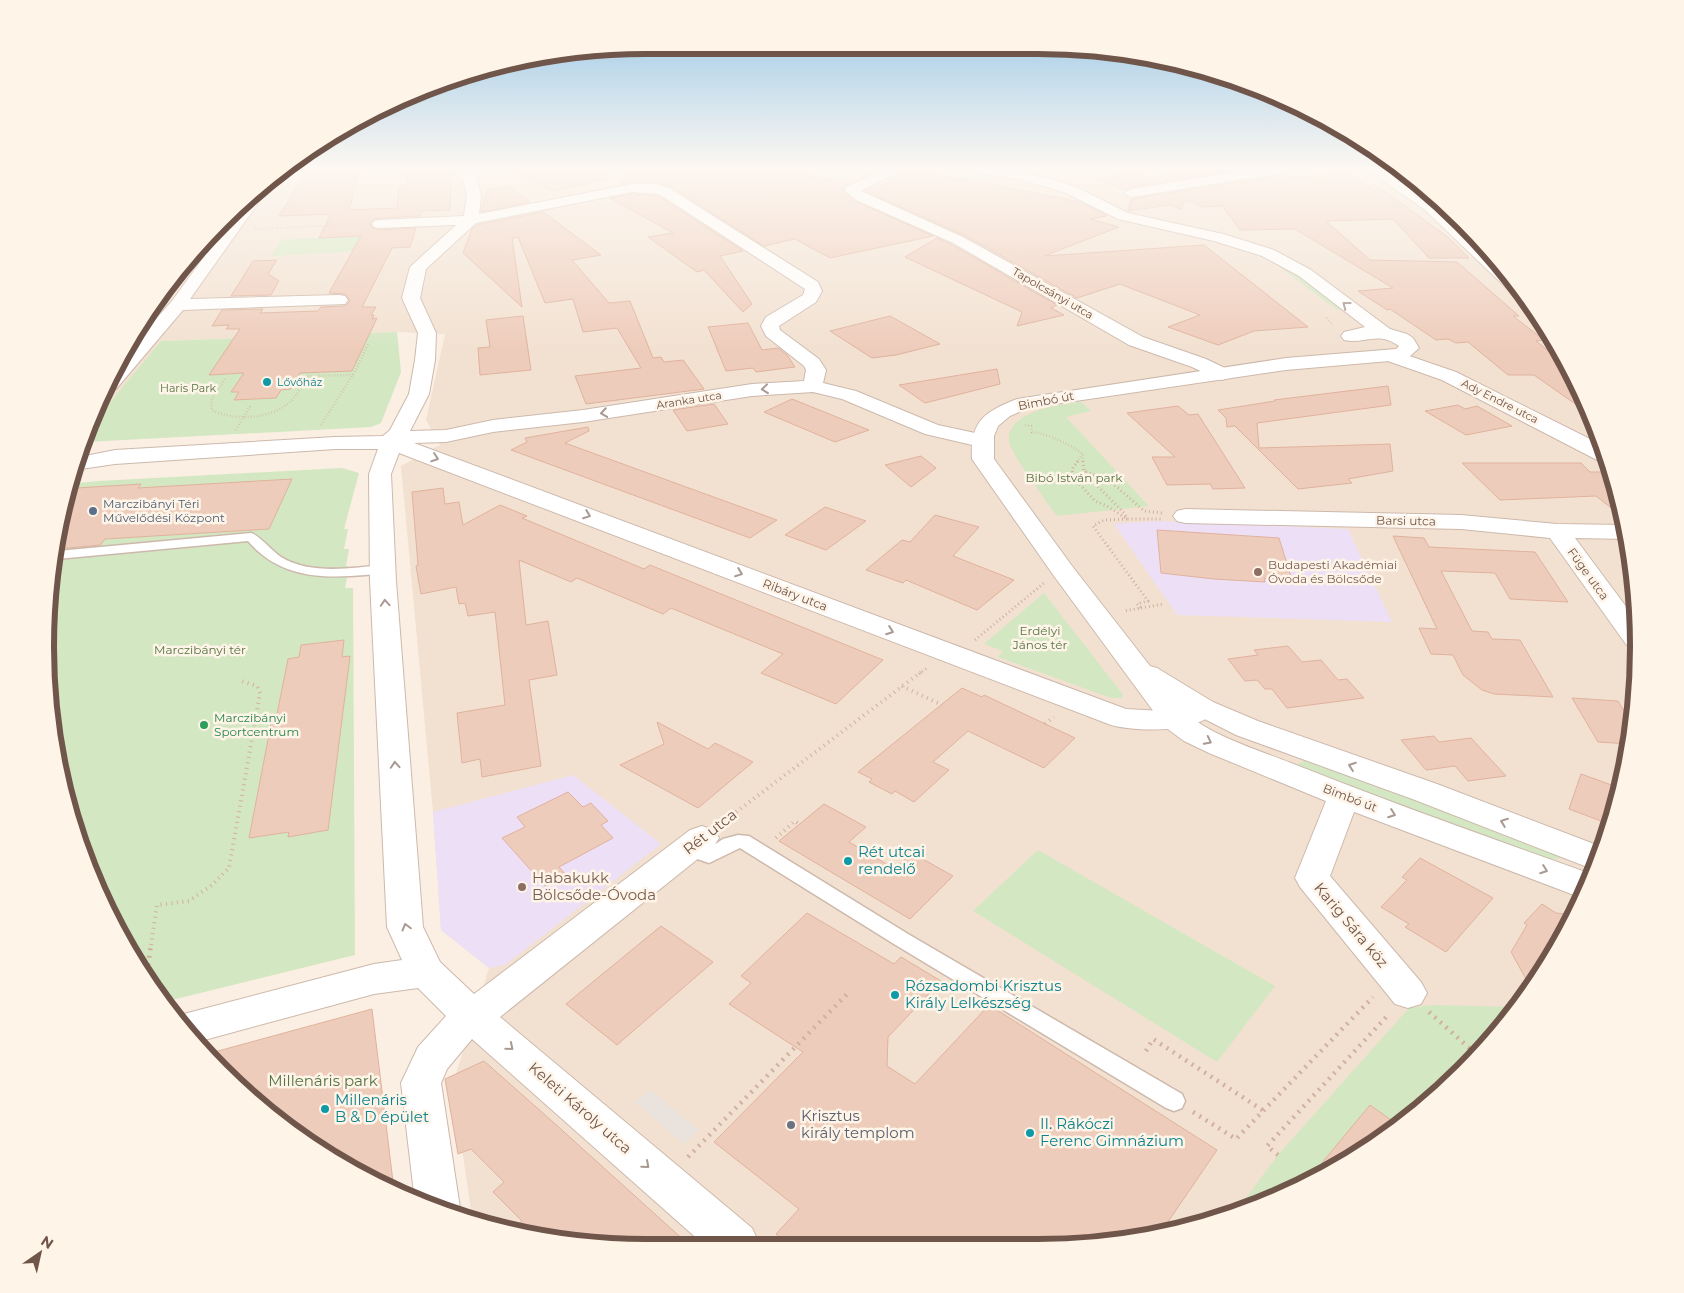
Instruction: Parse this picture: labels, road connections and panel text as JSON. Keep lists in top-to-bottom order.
{
  "streets": {
    "street": [
      "Tapolcsányi utca",
      "Aranka utca",
      "Bimbó út",
      "Ady Endre utca",
      "Barsi utca",
      "Füge utca",
      "Ribáry utca",
      "Rét utca",
      "Karig Sára köz",
      "Keleti Károly utca"
    ]
  },
  "crossings": [
    ["Tapolcsányi utca", "Bimbó út"],
    ["Aranka utca", "Bimbó út"],
    ["Aranka utca", "Ribáry utca"],
    ["Bimbó út", "Ady Endre utca"],
    ["Bimbó út", "Ribáry utca"],
    ["Bimbó út", "Karig Sára köz"],
    ["Barsi utca", "Füge utca"],
    ["Ribáry utca", "Rét utca"],
    ["Rét utca", "Keleti Károly utca"]
  ],
  "one_way": ["Aranka utca", "Ribáry utca", "Keleti Károly utca"],
  "parks": [
    "Haris Park",
    "Bibó István park",
    "Erdélyi János tér",
    "Marczibányi tér",
    "Millenáris park"
  ],
  "places": [
    "Lővőház",
    "Marczibányi Téri Művelődési Központ",
    "Budapesti Akadémiai Óvoda és Bölcsőde",
    "Marczibányi Sportcentrum",
    "Rét utcai rendelő",
    "Habakukk Bölcsőde-Óvoda",
    "Rózsadombi Krisztus Király Lelkészség",
    "Millenáris B & D épület",
    "Krisztus király templom",
    "II. Rákóczi Ferenc Gimnázium"
  ],
  "north": "top right"
}
